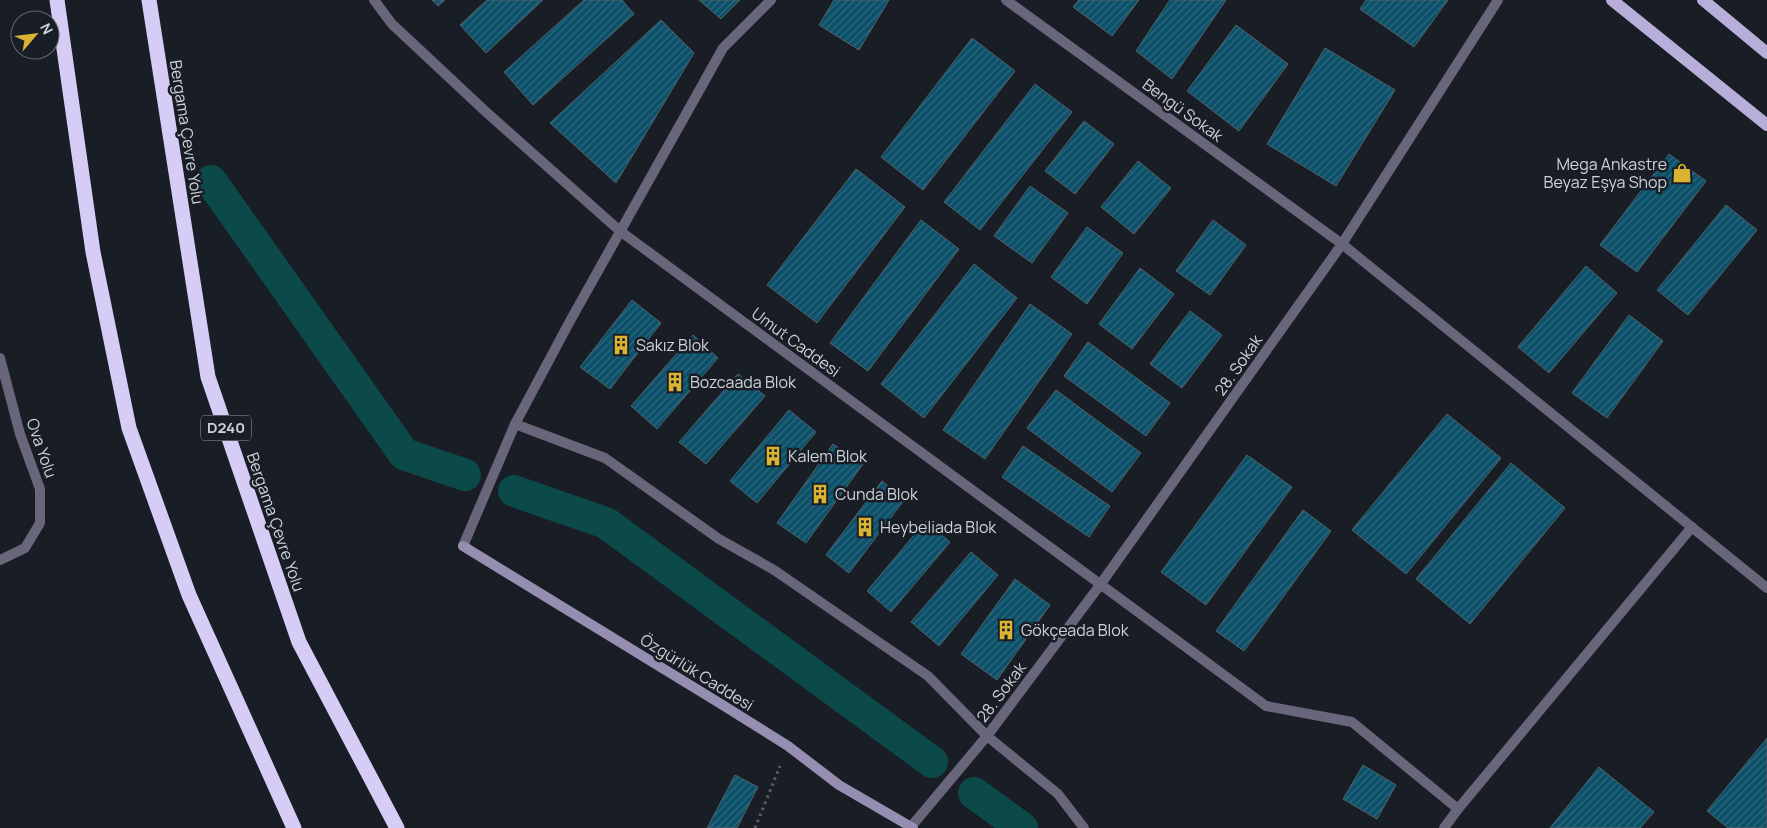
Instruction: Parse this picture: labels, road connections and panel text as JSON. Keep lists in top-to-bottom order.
{
  "streets": {
    "highway": ["Bergama Çevre Yolu", "D240"],
    "main road": ["Özgürlük Caddesi"],
    "street": [
      "Bengü Sokak",
      "Umut Caddesi",
      "28. Sokak",
      "Ova Yolu"
    ]
  },
  "crossings": [
    ["Bengü Sokak", "28. Sokak"],
    ["Umut Caddesi", "28. Sokak"],
    ["28. Sokak", "Özgürlük Caddesi"]
  ],
  "places": {
    "shop": ["Mega Ankastre Beyaz Eşya Shop"],
    "building": [
      "Sakız Blok",
      "Bozcaada Blok",
      "Kalem Blok",
      "Cunda Blok",
      "Heybeliada Blok",
      "Gökçeada Blok"
    ]
  },
  "north": "top right"
}
